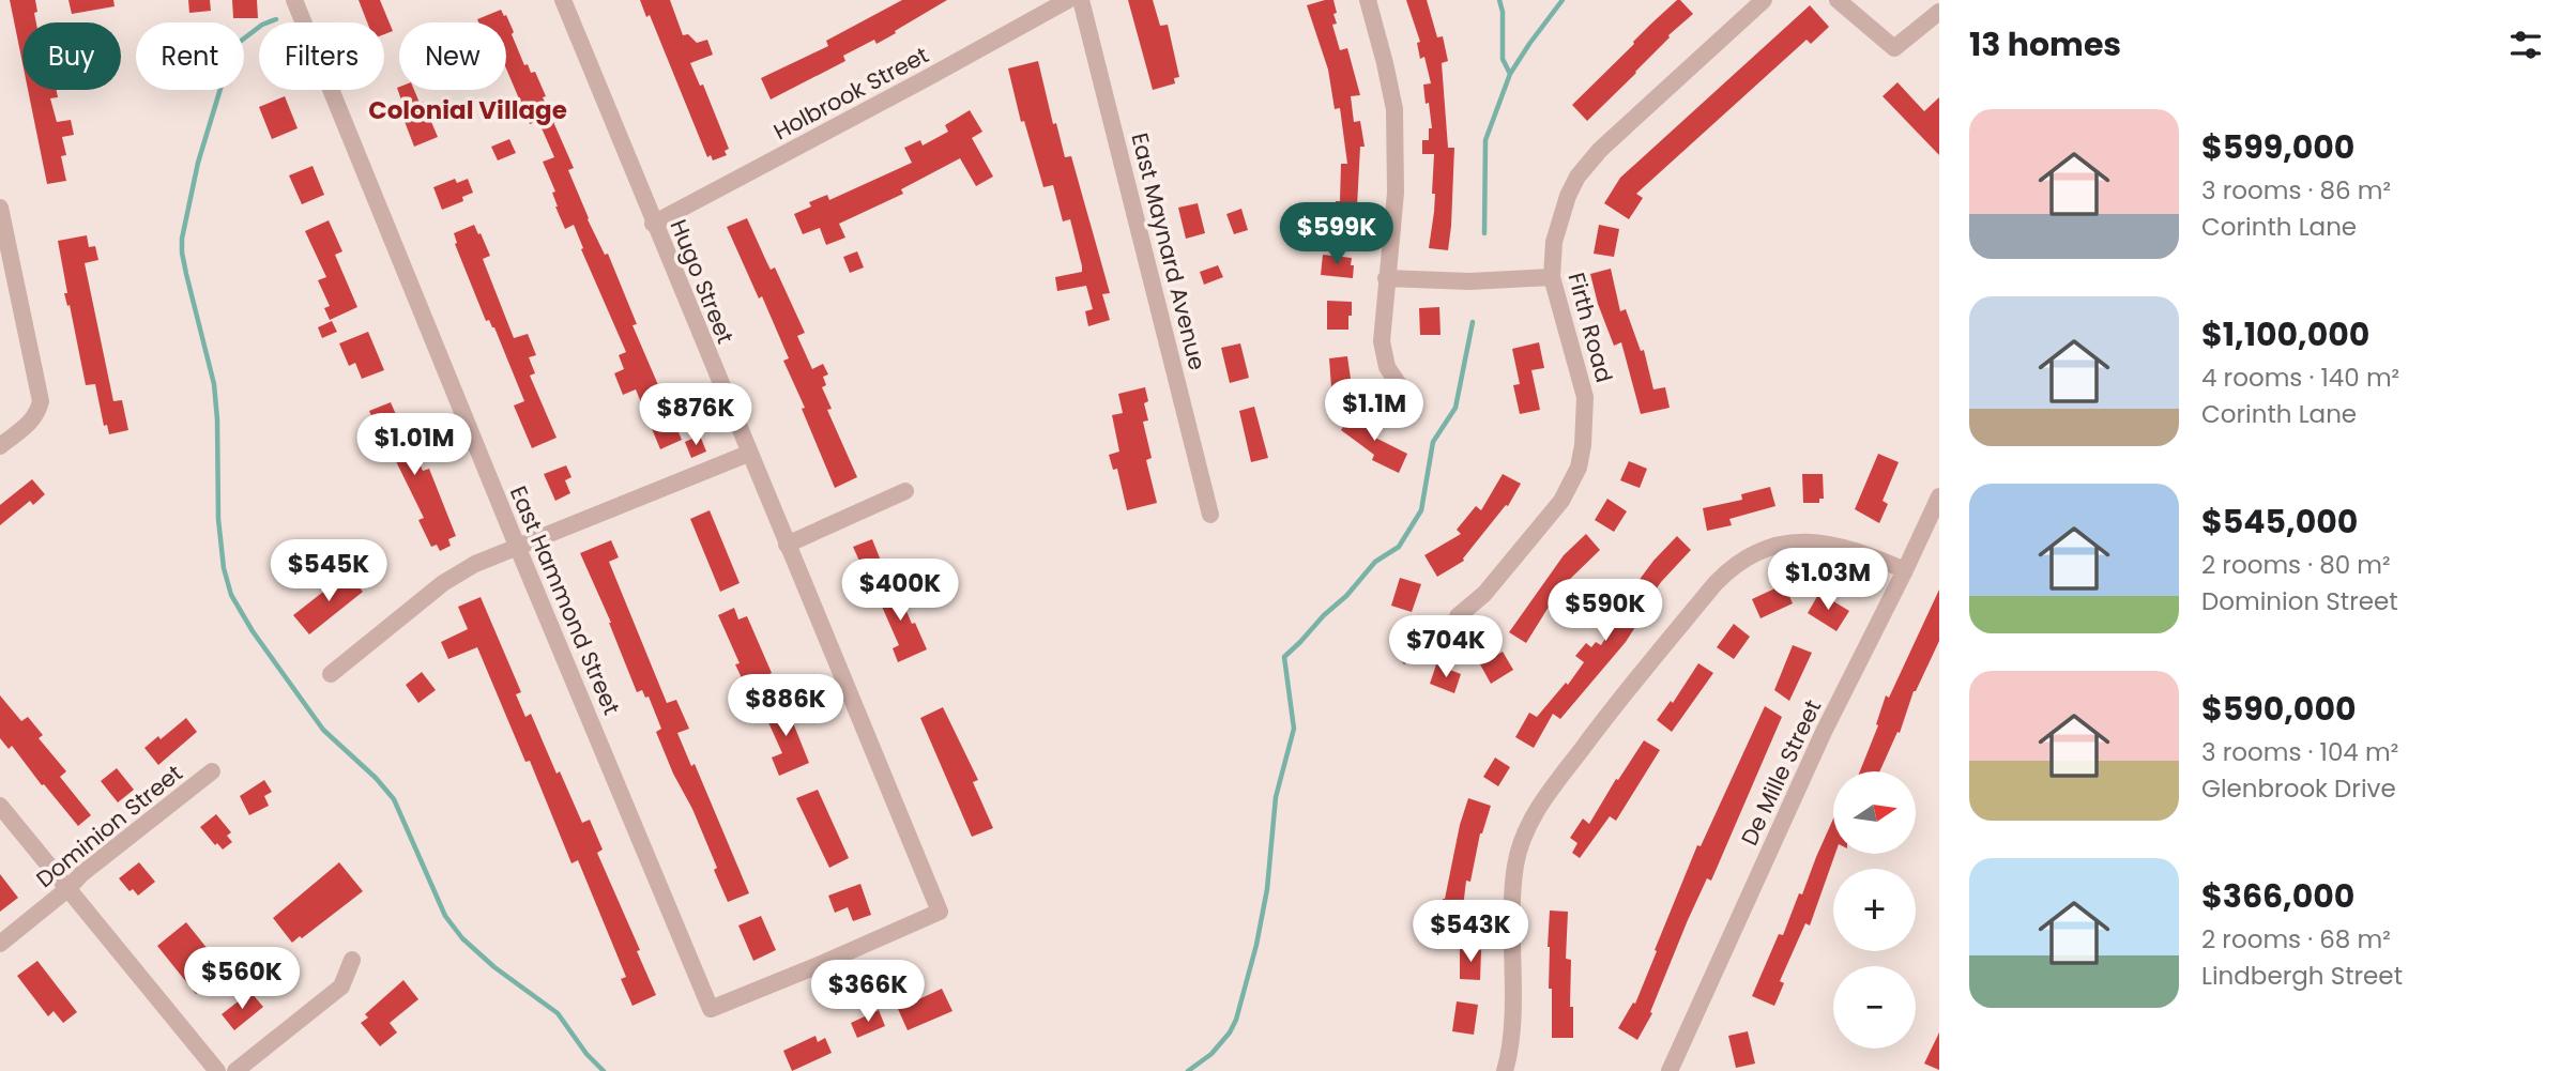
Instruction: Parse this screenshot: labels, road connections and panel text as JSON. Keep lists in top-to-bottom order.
{
  "streets": {
    "street": [
      "Holbrook Street",
      "East Maynard Avenue",
      "Hugo Street",
      "Firth Road",
      "East Hammond Street",
      "De Mille Street",
      "Dominion Street"
    ]
  },
  "crossings": [
    ["Holbrook Street", "Hugo Street"],
    ["Hugo Street", "East Hammond Street"]
  ],
  "districts": ["Colonial Village"],
  "north": "right",
  "page": {
    "heading": "13 homes",
    "chip": [
      "Buy",
      "Rent",
      "Filters",
      "New"
    ],
    "list": [
      {
        "name": "$599,000",
        "note": "3 rooms · 86 m² · Corinth Lane"
      },
      {
        "name": "$1,100,000",
        "note": "4 rooms · 140 m² · Corinth Lane"
      },
      {
        "name": "$545,000",
        "note": "2 rooms · 80 m² · Dominion Street"
      },
      {
        "name": "$590,000",
        "note": "3 rooms · 104 m² · Glenbrook Drive"
      },
      {
        "name": "$366,000",
        "note": "2 rooms · 68 m² · Lindbergh Street"
      }
    ],
    "price": [
      "$599K",
      "$1.1M",
      "$876K",
      "$1.01M",
      "$545K",
      "$1.03M",
      "$400K",
      "$590K",
      "$704K",
      "$886K",
      "$543K",
      "$560K",
      "$366K"
    ],
    "map_buttons": ["+", "−"]
  }
}
